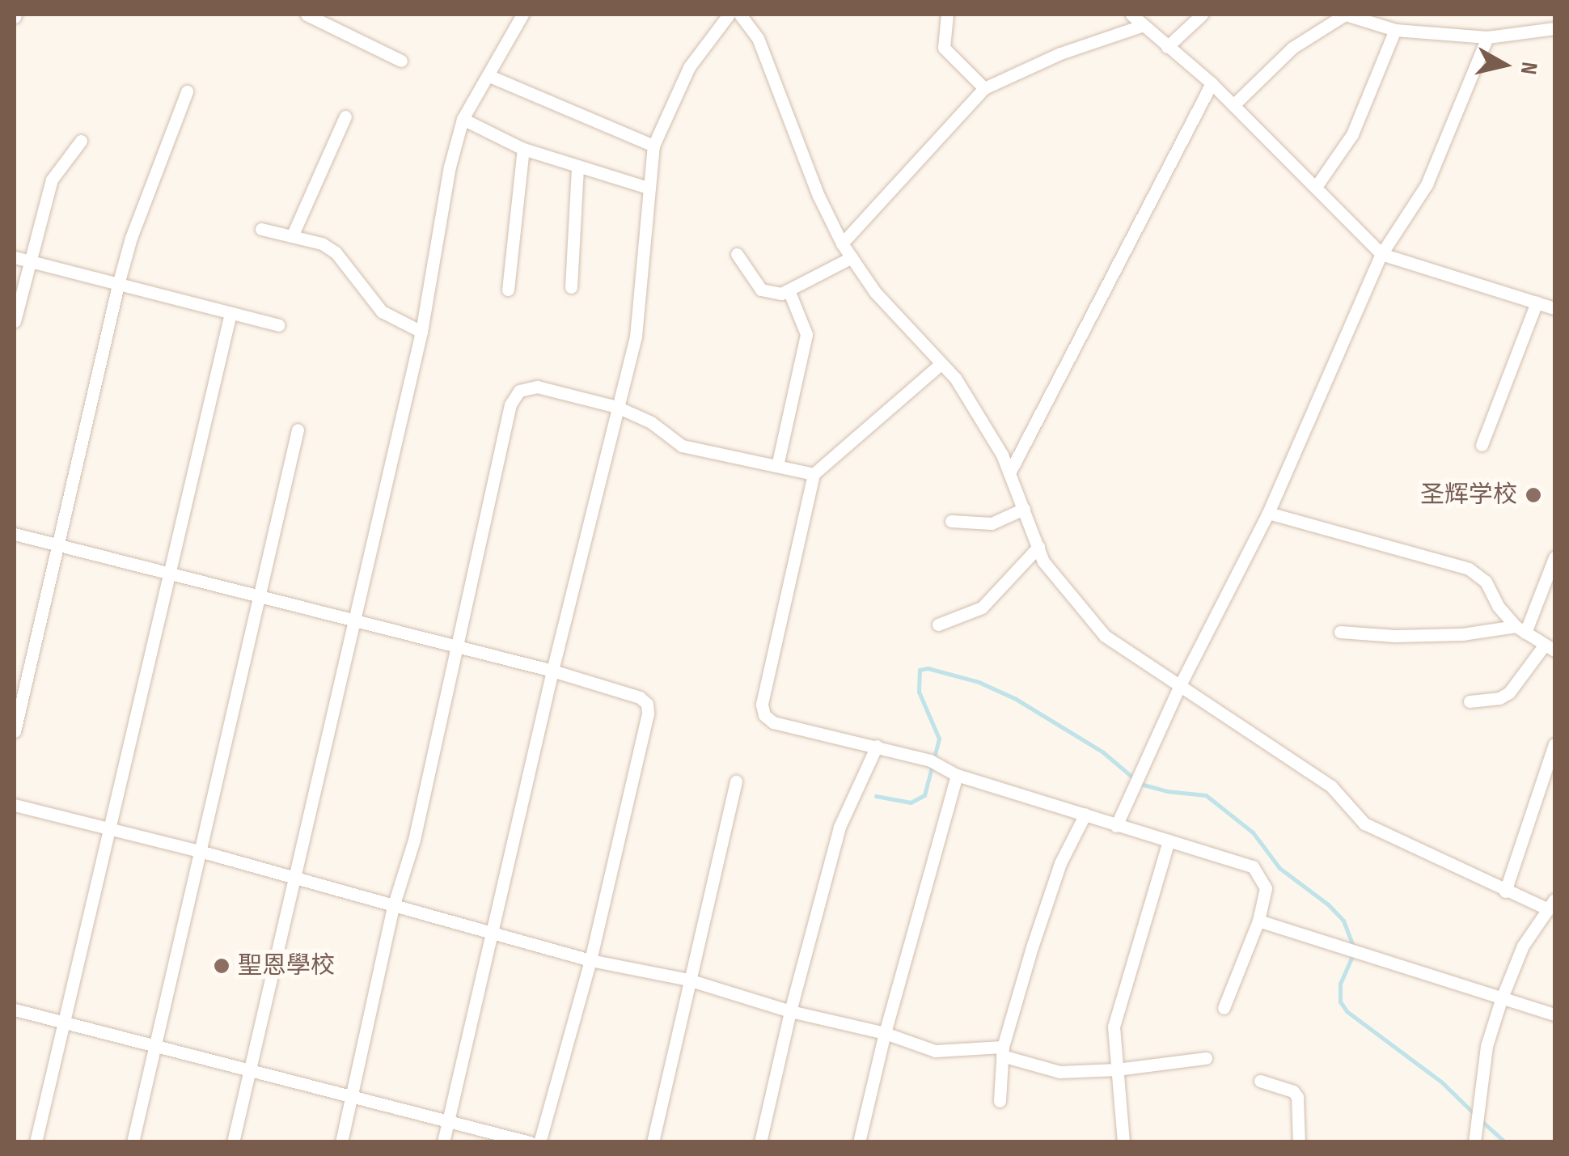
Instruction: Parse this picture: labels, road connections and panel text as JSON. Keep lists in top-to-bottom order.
{
  "places": ["圣辉学校", "聖恩學校"],
  "north": "right"
}
